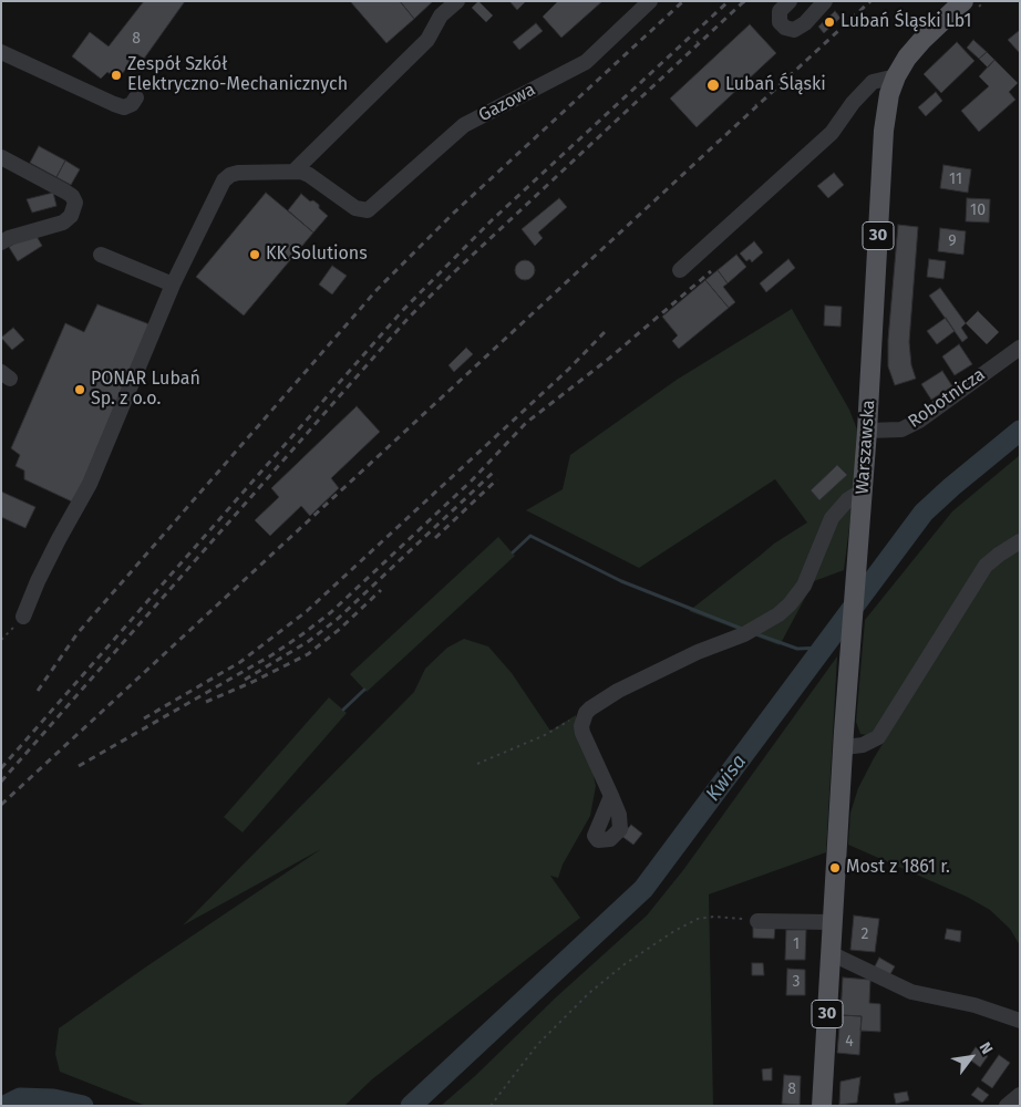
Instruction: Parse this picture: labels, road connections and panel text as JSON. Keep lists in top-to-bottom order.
{
  "streets": {
    "main road": ["30", "Warszawska"],
    "street": ["Gazowa", "Robotnicza"]
  },
  "crossings": [
    ["30", "Warszawska"],
    ["Robotnicza", "Warszawska"]
  ],
  "water": ["Kwisa"],
  "places": [
    "Lubań Śląski Lb1",
    "Zespół Szkół Elektryczno-Mechanicznych",
    "Lubań Śląski",
    "KK Solutions",
    "PONAR Lubań Sp. z o.o.",
    "Most z 1861 r."
  ],
  "house_numbers": [
    "8",
    "11",
    "10",
    "9",
    "2",
    "1",
    "3",
    "4",
    "8"
  ],
  "north": "top right"
}
